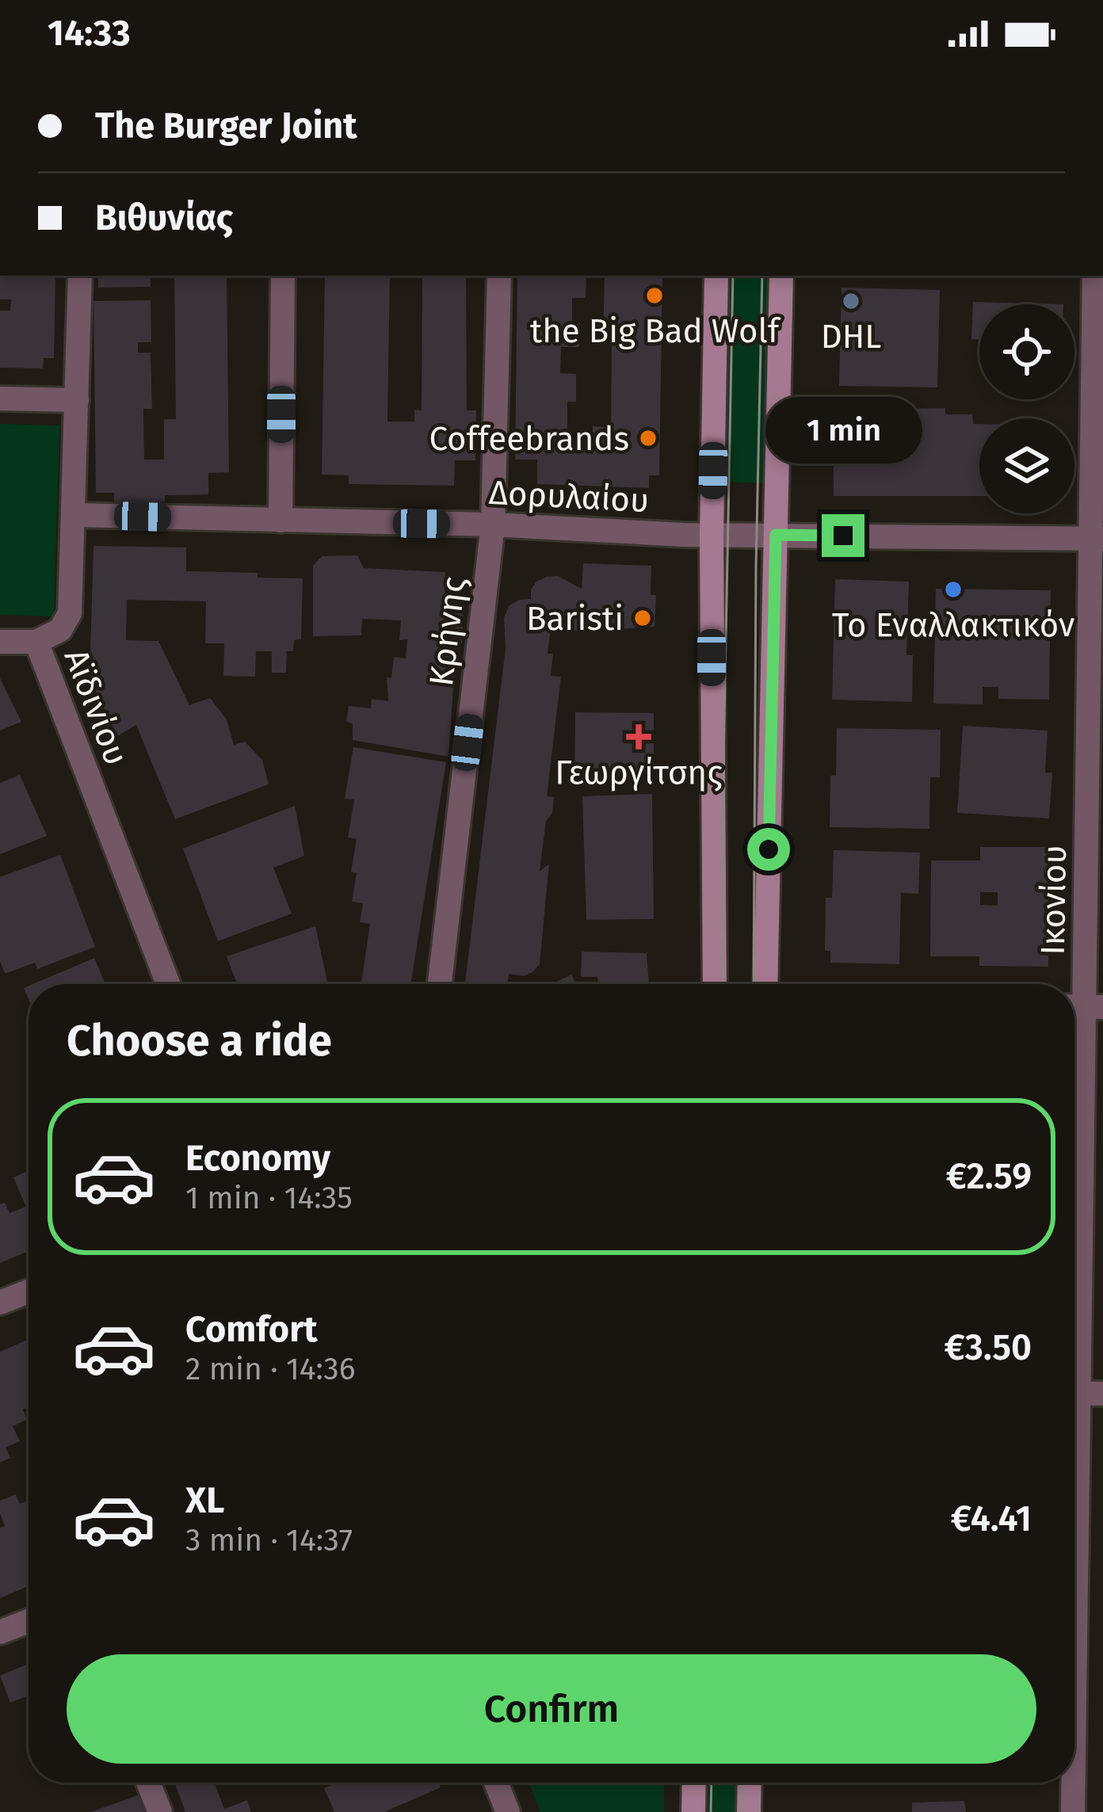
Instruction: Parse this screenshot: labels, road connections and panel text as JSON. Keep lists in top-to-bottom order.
{
  "streets": {
    "street": [
      "Δορυλαίου",
      "Κρήνης",
      "Αϊδινίου",
      "Ικονίου"
    ]
  },
  "crossings": [
    ["Δορυλαίου", "Κρήνης"],
    ["Δορυλαίου", "Αϊδινίου"],
    ["Δορυλαίου", "Ικονίου"]
  ],
  "places": {
    "other": [
      "the Big Bad Wolf",
      "DHL",
      "Coffeebrands",
      "Το Εναλλακτικόν",
      "Baristi"
    ],
    "health": ["Γεωργίτσης"]
  },
  "page": {
    "status": "14:33",
    "banner": ["The Burger Joint", "Βιθυνίας"],
    "bubble": "1 min",
    "heading": "Choose a ride",
    "list": [
      {
        "name": "Economy",
        "note": "1 min · 14:35",
        "value": "€2.59"
      },
      {
        "name": "Comfort",
        "note": "2 min · 14:36",
        "value": "€3.50"
      },
      {
        "name": "XL",
        "note": "3 min · 14:37",
        "value": "€4.41"
      }
    ],
    "buttons": "Confirm"
  }
}
